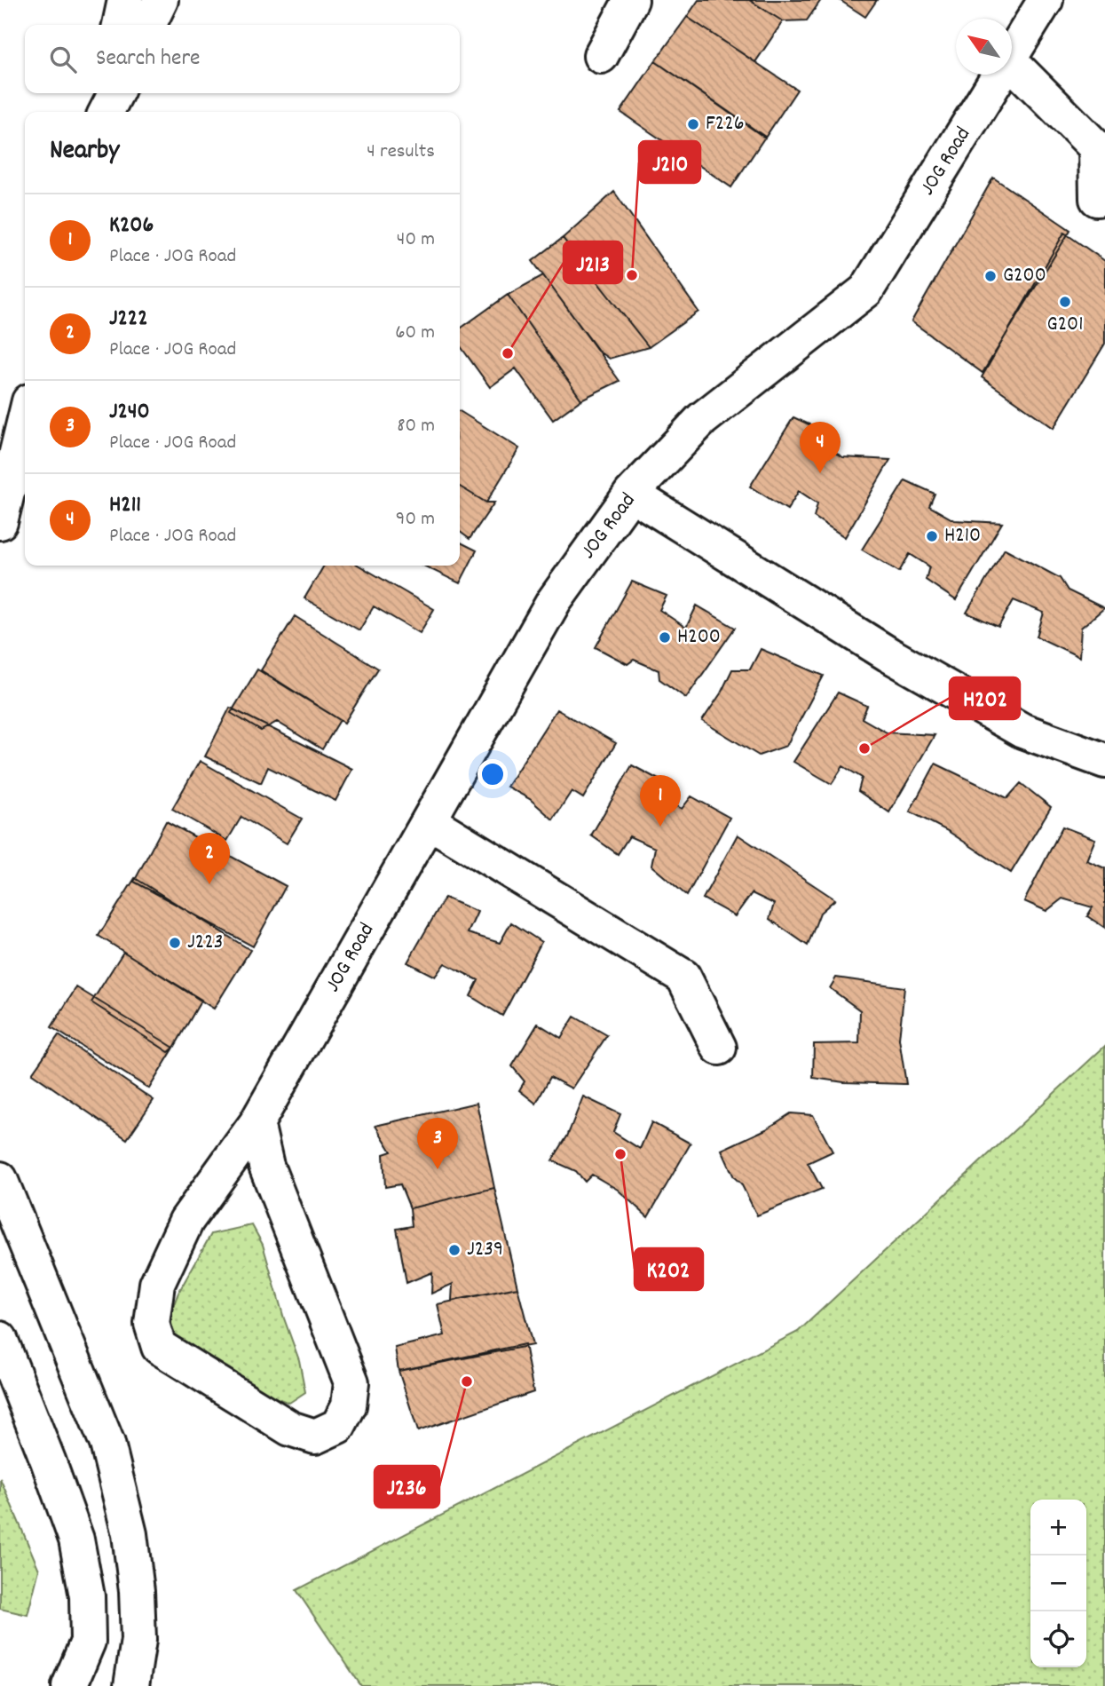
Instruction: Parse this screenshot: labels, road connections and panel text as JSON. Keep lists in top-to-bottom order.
{
  "streets": {
    "street": ["JOG Road"]
  },
  "places": [
    "F226",
    "J210",
    "G200",
    "G201",
    "J213",
    "H210",
    "H200",
    "H202",
    "J223",
    "K202",
    "J239",
    "J236"
  ],
  "north": "top left",
  "page": {
    "search": "Search here",
    "heading": ["Nearby", "4 results"],
    "list": [
      {
        "mark": "1",
        "name": "K206",
        "note": "Place · JOG Road",
        "value": "40 m"
      },
      {
        "mark": "2",
        "name": "J222",
        "note": "Place · JOG Road",
        "value": "60 m"
      },
      {
        "mark": "3",
        "name": "J240",
        "note": "Place · JOG Road",
        "value": "80 m"
      },
      {
        "mark": "4",
        "name": "H211",
        "note": "Place · JOG Road",
        "value": "90 m"
      }
    ],
    "pins": [
      "4",
      "1",
      "2",
      "3"
    ],
    "map_buttons": ["+", "−"]
  }
}
